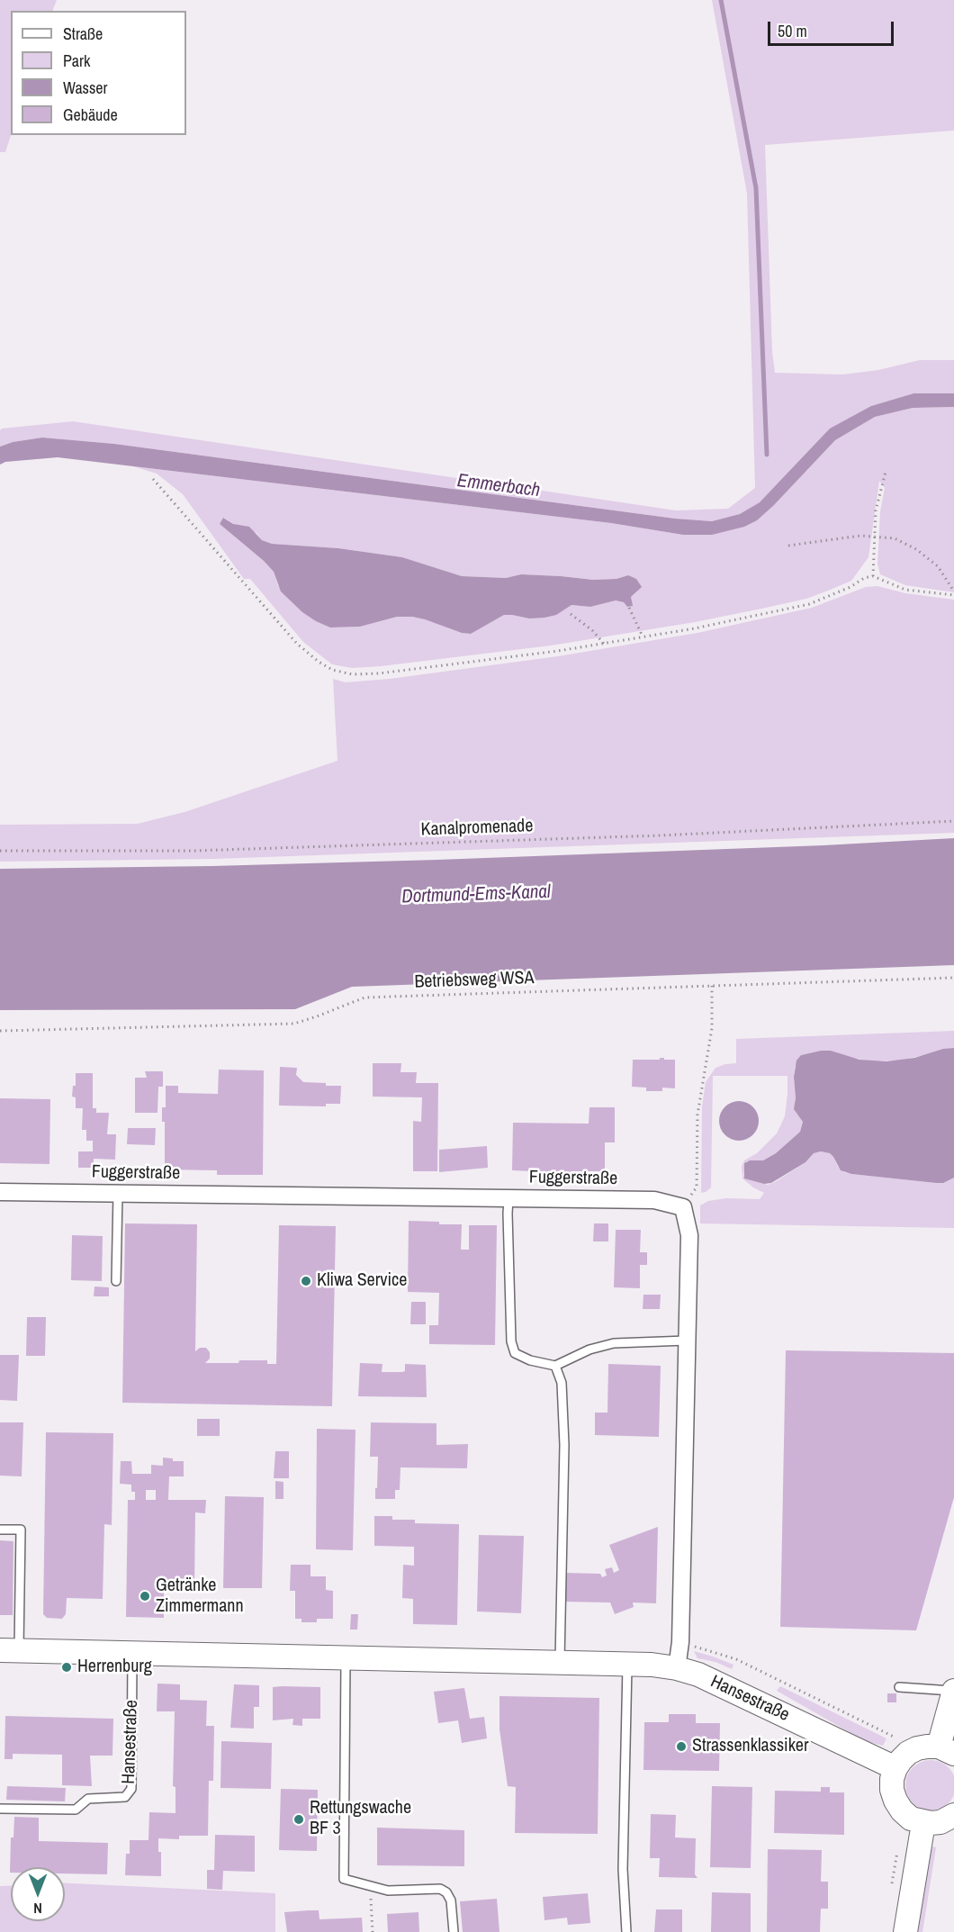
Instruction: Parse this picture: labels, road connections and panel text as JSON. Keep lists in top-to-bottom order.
{
  "streets": {
    "main road": ["Hansestraße"],
    "street": ["Fuggerstraße"],
    "path": ["Kanalpromenade", "Betriebsweg WSA"]
  },
  "water": ["Emmerbach", "Dortmund-Ems-Kanal"],
  "places": [
    "Kliwa Service",
    "Getränke Zimmermann",
    "Herrenburg",
    "Strassenklassiker",
    "Rettungswache BF 3"
  ],
  "legend": [
    "Straße",
    "Park",
    "Wasser",
    "Gebäude"
  ],
  "scale_bar": "50 m",
  "north": "bottom"
}
